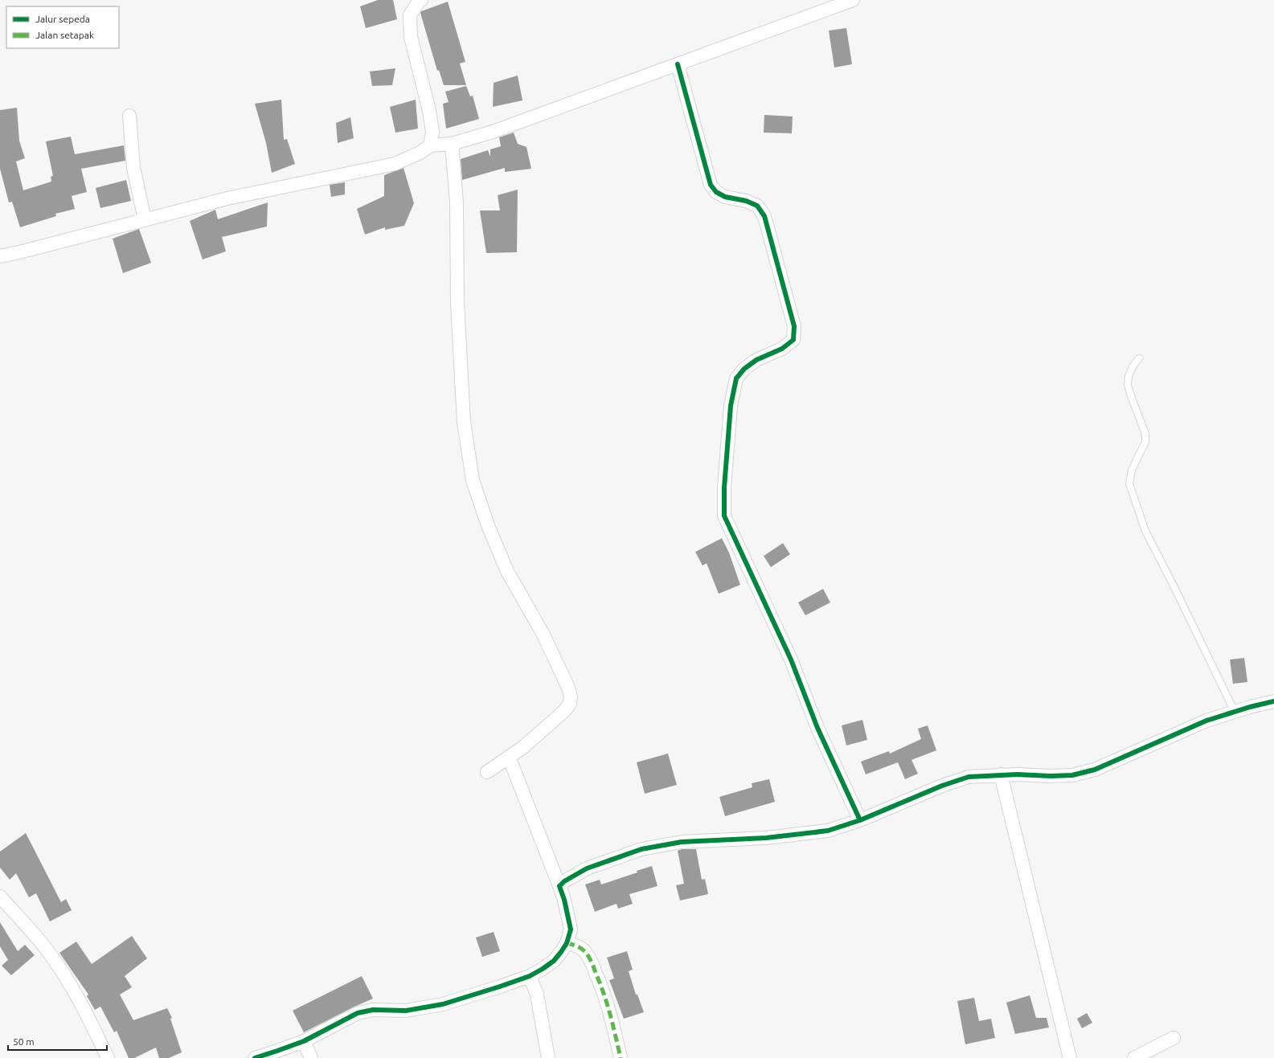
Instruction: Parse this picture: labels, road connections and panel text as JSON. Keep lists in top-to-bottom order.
{
  "legend": ["Jalur sepeda", "Jalan setapak"],
  "scale_bar": "50 m"
}
